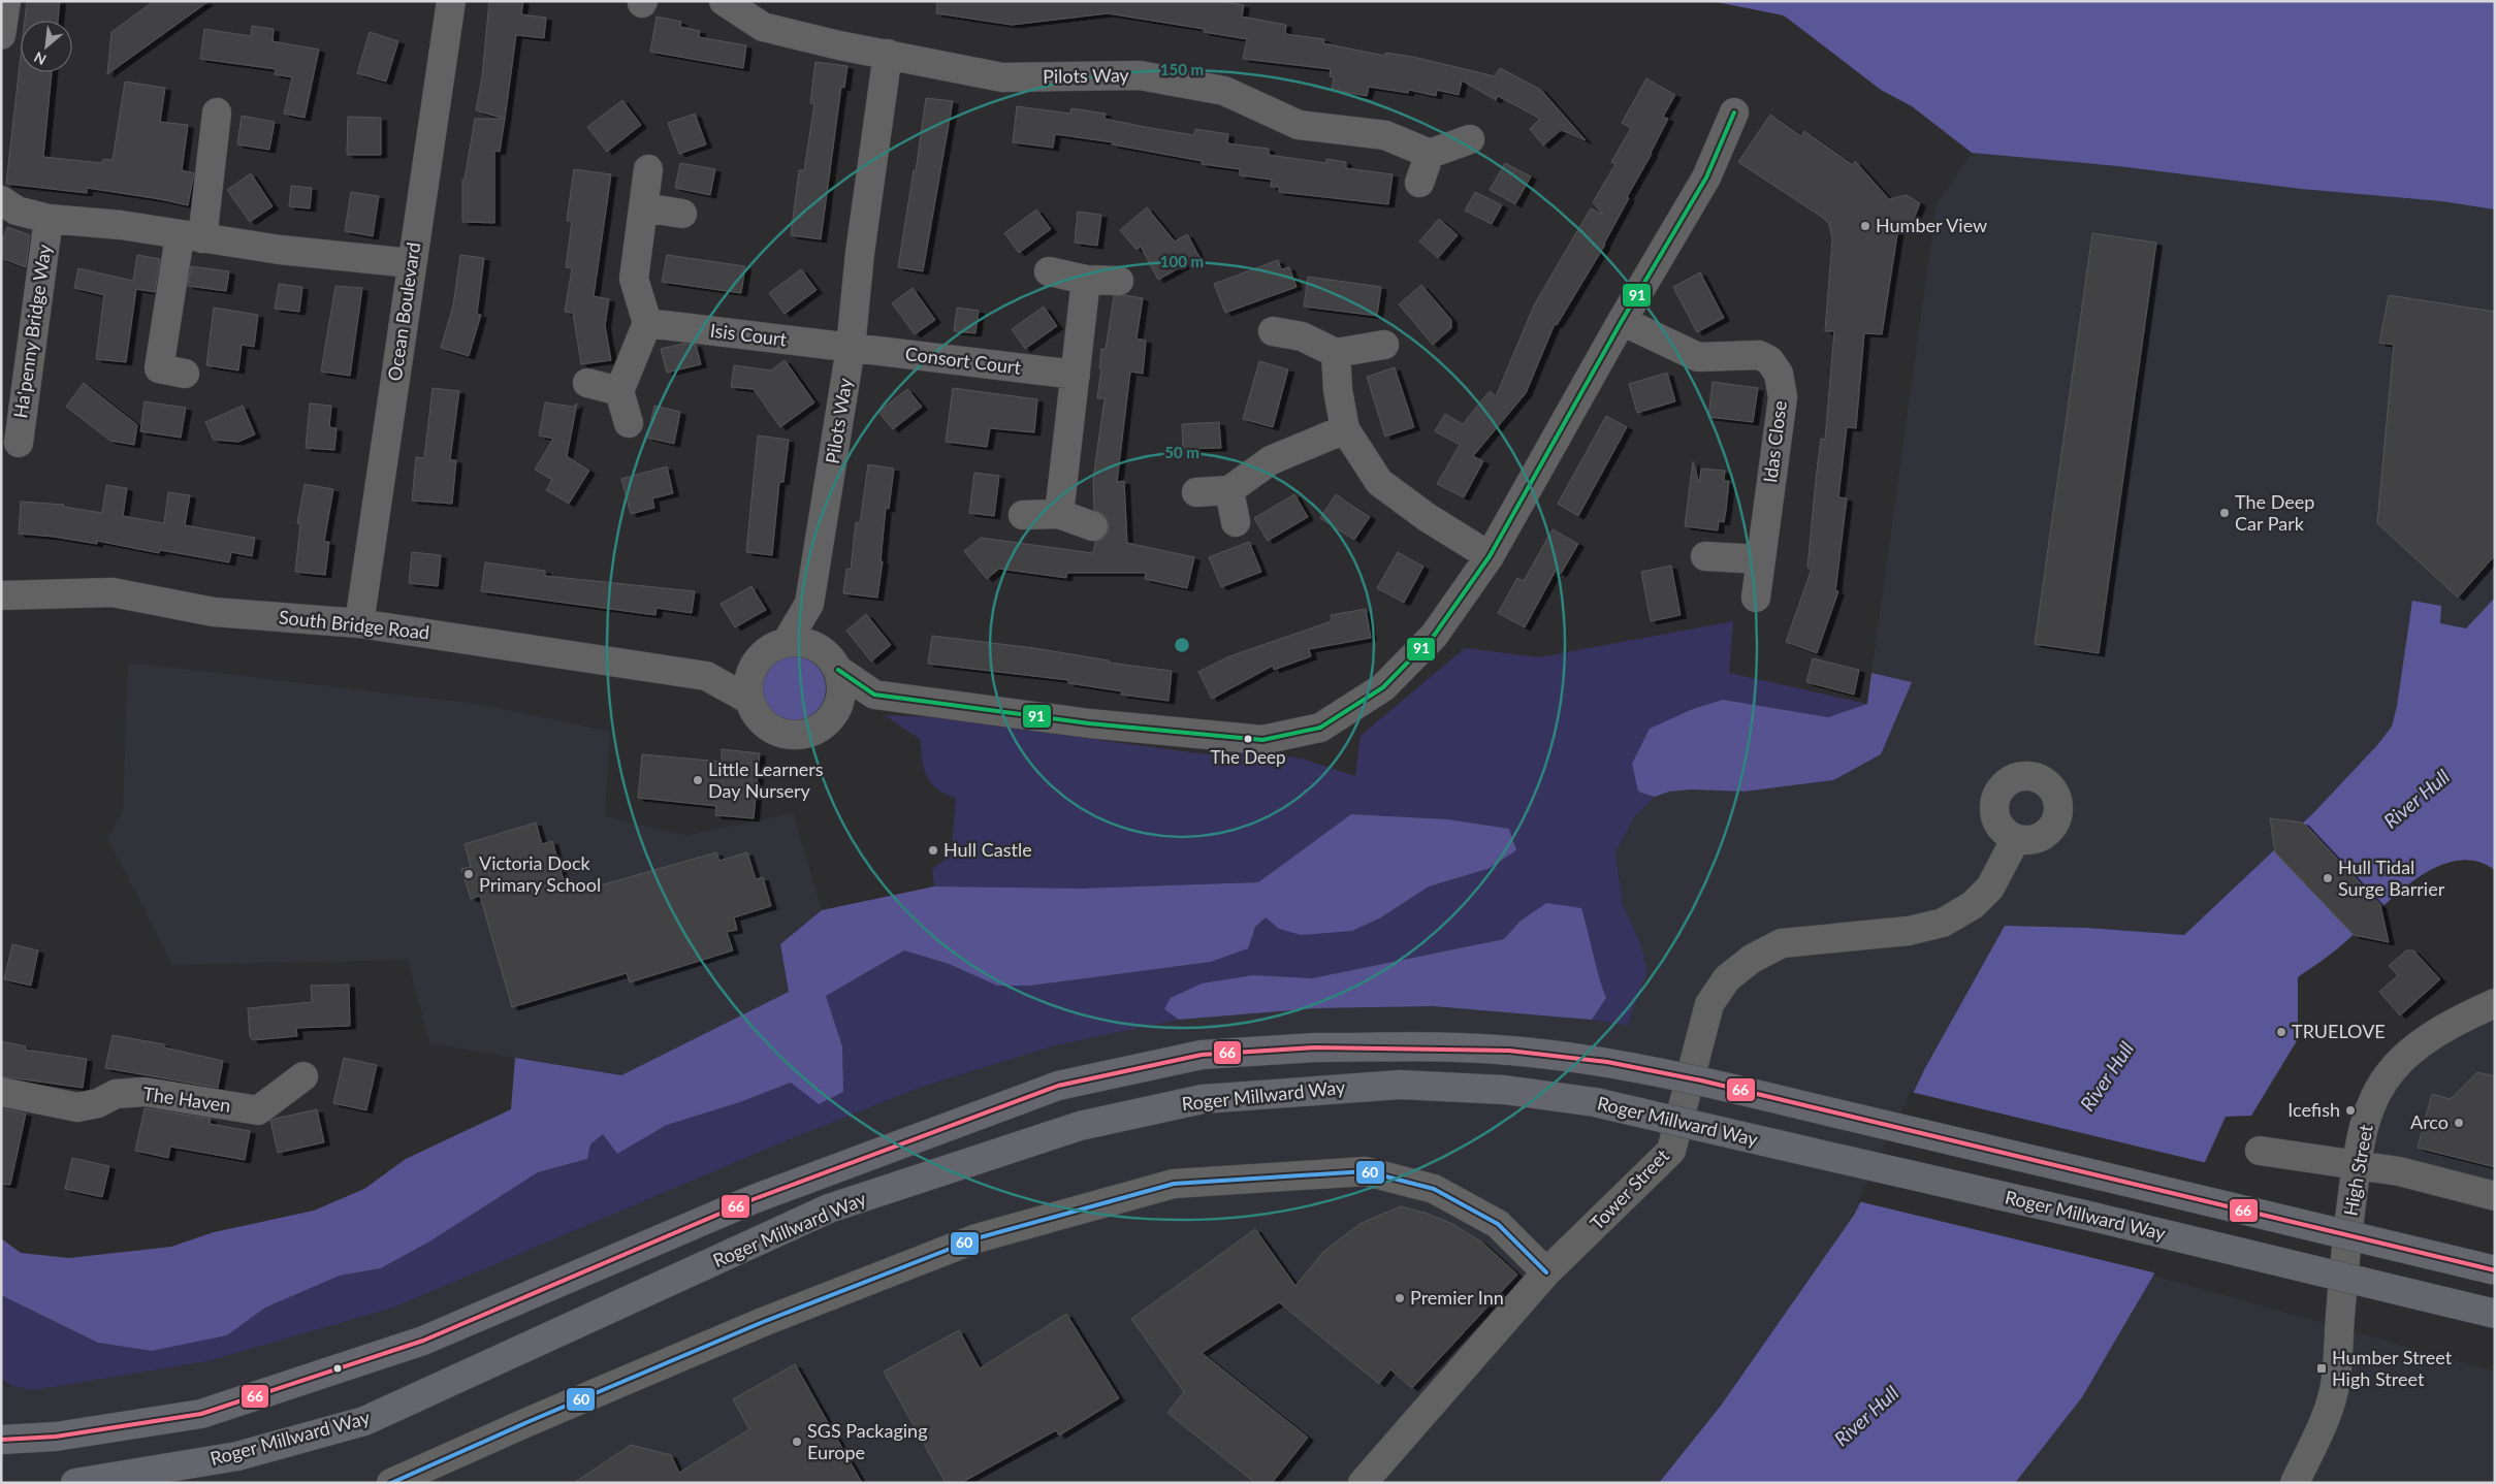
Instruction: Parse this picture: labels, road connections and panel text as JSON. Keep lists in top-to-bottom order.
{
  "streets": {
    "highway": ["Roger Millward Way"],
    "street": [
      "Pilots Way",
      "Ocean Boulevard",
      "Ha'penny Bridge Way",
      "Isis Court",
      "Consort Court",
      "Idas Close",
      "South Bridge Road",
      "The Haven",
      "High Street",
      "Tower Street"
    ]
  },
  "crossings": [
    ["Pilots Way", "Isis Court"],
    ["Pilots Way", "Consort Court"],
    ["Pilots Way", "South Bridge Road"],
    ["Ocean Boulevard", "Ha'penny Bridge Way"],
    ["Ocean Boulevard", "South Bridge Road"],
    ["Isis Court", "Consort Court"]
  ],
  "water": ["River Hull"],
  "places": {
    "other": [
      "Humber View",
      "The Deep Car Park",
      "The Deep",
      "Little Learners Day Nursery",
      "Hull Castle",
      "Victoria Dock Primary School",
      "Hull Tidal Surge Barrier",
      "TRUELOVE",
      "Icefish",
      "Arco",
      "Premier Inn",
      "SGS Packaging Europe"
    ],
    "transit": ["Humber Street High Street"]
  },
  "lines": ["transit line 91", "transit line 66", "transit line 60"],
  "north": "bottom left",
  "rings": ["150 m", "100 m", "50 m"]
}
